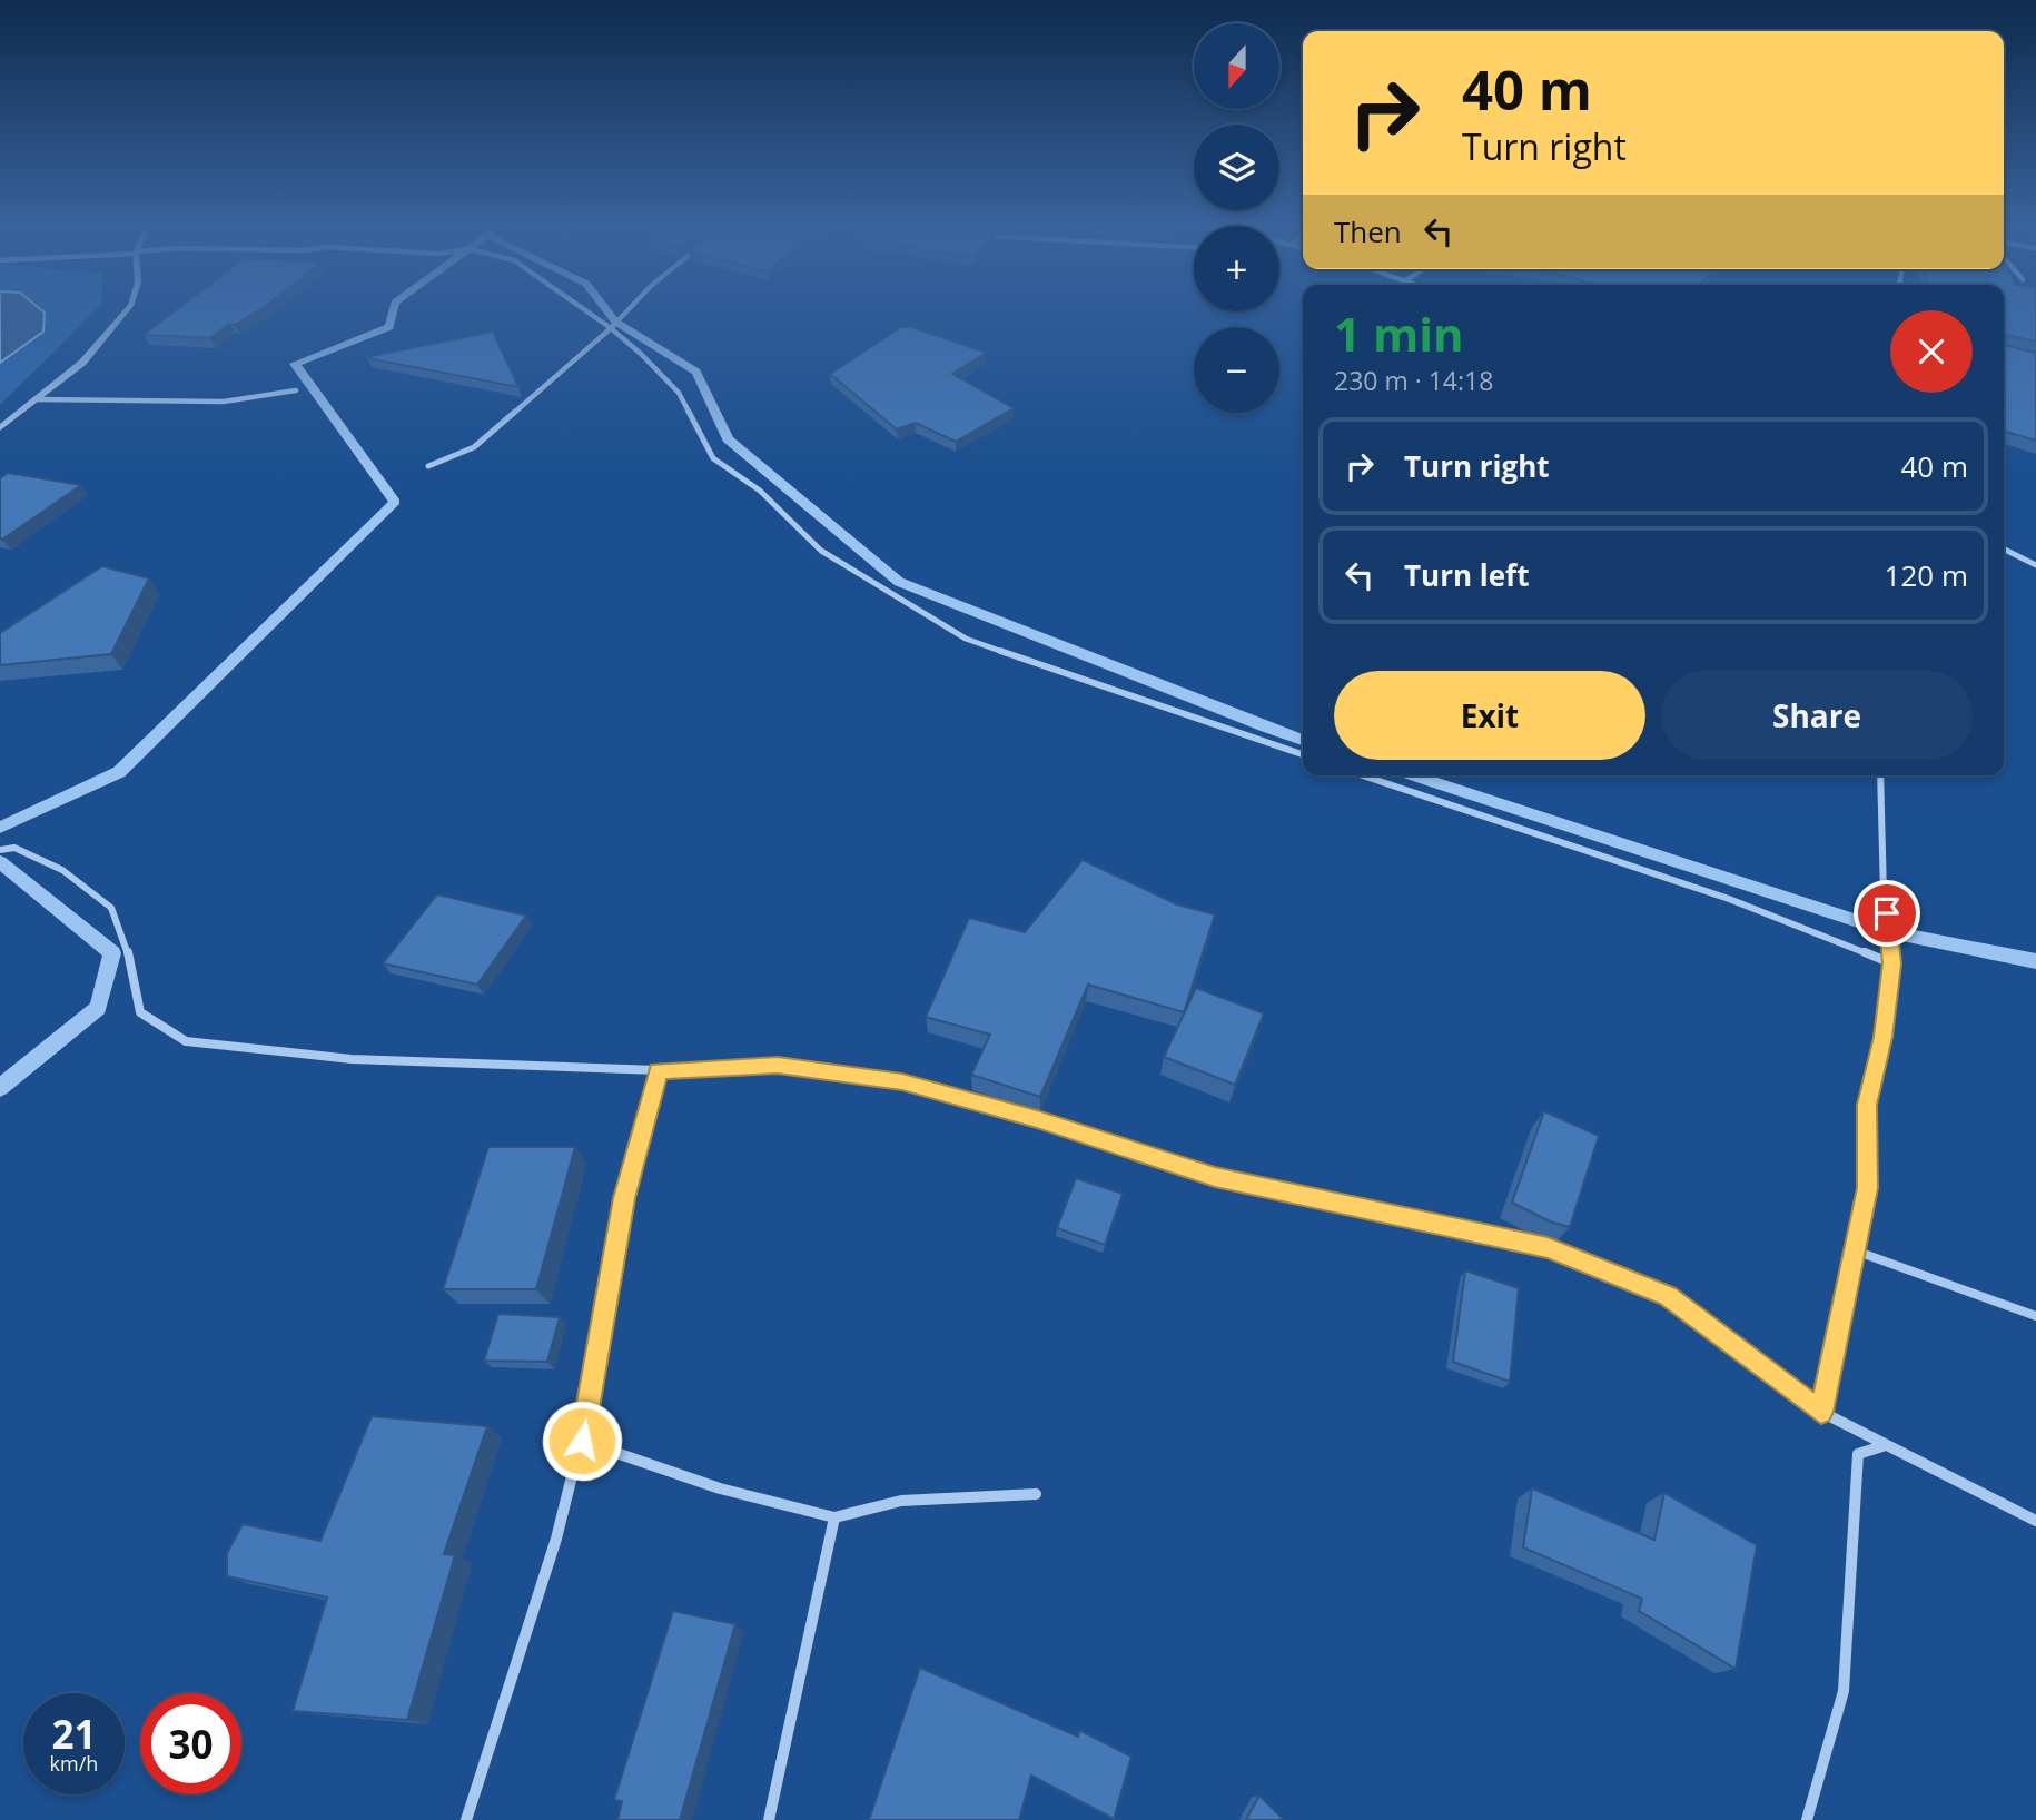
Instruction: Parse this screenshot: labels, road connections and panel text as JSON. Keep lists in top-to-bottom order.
{
  "north": "bottom",
  "page": {
    "map_buttons": ["+", "−"],
    "turn": ["40 m", "Turn right"],
    "then": "Then",
    "heading": ["1 min", "230 m · 14:18"],
    "list": [
      {
        "name": "Turn right",
        "value": "40 m"
      },
      {
        "name": "Turn left",
        "value": "120 m"
      }
    ],
    "buttons": ["Exit", "Share"],
    "speed": "21 km/h",
    "limit": "30"
  }
}
